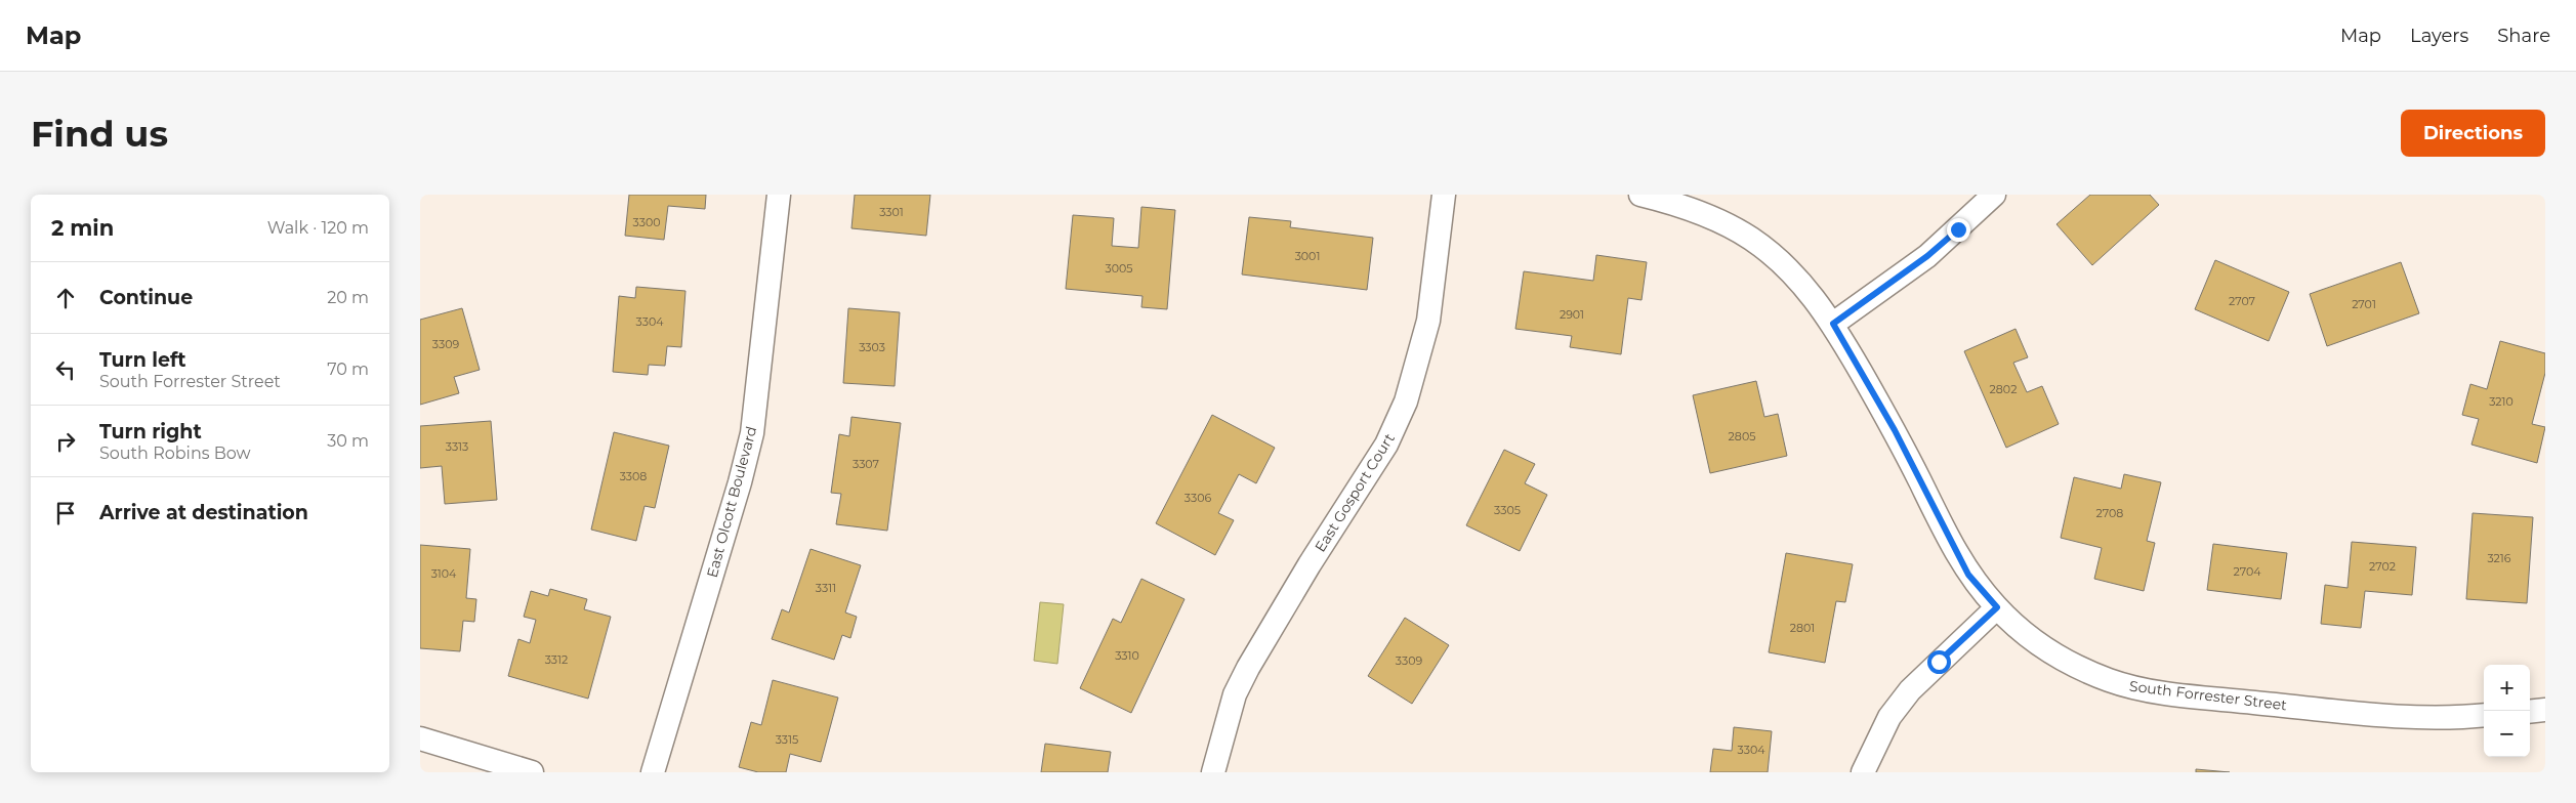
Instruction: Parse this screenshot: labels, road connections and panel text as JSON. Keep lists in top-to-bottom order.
{
  "streets": {
    "street": ["East Gosport Court", "East Olcott Boulevard", "South Forrester Street"]
  },
  "house_numbers": [
    "3301",
    "3300",
    "3001",
    "3005",
    "2707",
    "2701",
    "2901",
    "3304",
    "3309",
    "3303",
    "2802",
    "3210",
    "2805",
    "3313",
    "3307",
    "3308",
    "3306",
    "3305",
    "2708",
    "3216",
    "2702",
    "2704",
    "3104",
    "3311",
    "2801",
    "3310",
    "3312",
    "3309",
    "3315",
    "3304"
  ],
  "page": {
    "header": "Map",
    "nav": ["Map", "Layers", "Share"],
    "buttons": "Directions",
    "title": "Find us",
    "heading": ["2 min", "Walk · 120 m"],
    "list": [
      ["Continue", "20 m"],
      ["Turn left", "South Forrester Street", "70 m"],
      ["Turn right", "South Robins Bow", "30 m"],
      "Arrive at destination"
    ],
    "map_buttons": ["+", "−"]
  }
}
